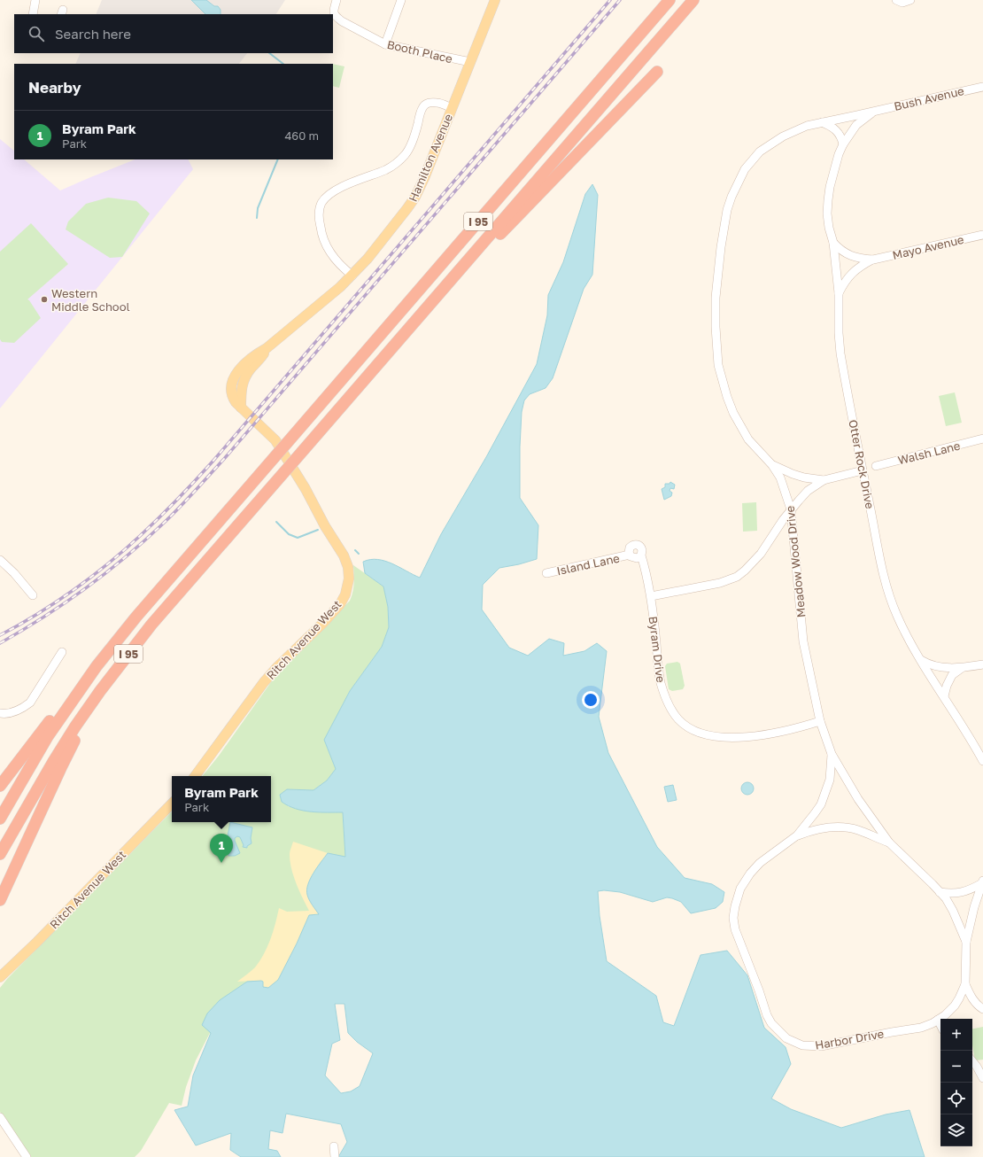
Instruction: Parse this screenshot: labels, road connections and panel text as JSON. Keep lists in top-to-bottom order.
{
  "streets": {
    "highway": ["I 95"],
    "main road": ["Hamilton Avenue", "Ritch Avenue West"],
    "street": [
      "Booth Place",
      "Bush Avenue",
      "Mayo Avenue",
      "Walsh Lane",
      "Otter Rock Drive",
      "Meadow Wood Drive",
      "Island Lane",
      "Byram Drive",
      "Harbor Drive"
    ]
  },
  "crossings": [
    ["Booth Place", "Hamilton Avenue"],
    ["Bush Avenue", "Otter Rock Drive"],
    ["Bush Avenue", "Meadow Wood Drive"],
    ["Hamilton Avenue", "Ritch Avenue West"],
    ["Mayo Avenue", "Otter Rock Drive"],
    ["Otter Rock Drive", "Meadow Wood Drive"],
    ["Meadow Wood Drive", "Byram Drive"],
    ["Meadow Wood Drive", "Harbor Drive"],
    ["Island Lane", "Byram Drive"]
  ],
  "places": ["Western Middle School"],
  "page": {
    "search": "Search here",
    "heading": "Nearby",
    "list": [
      {
        "mark": "1",
        "name": "Byram Park",
        "note": "Park",
        "value": "460 m"
      }
    ],
    "popup": ["Byram Park", "Park"],
    "pins": "1",
    "map_buttons": ["+", "−"]
  }
}
